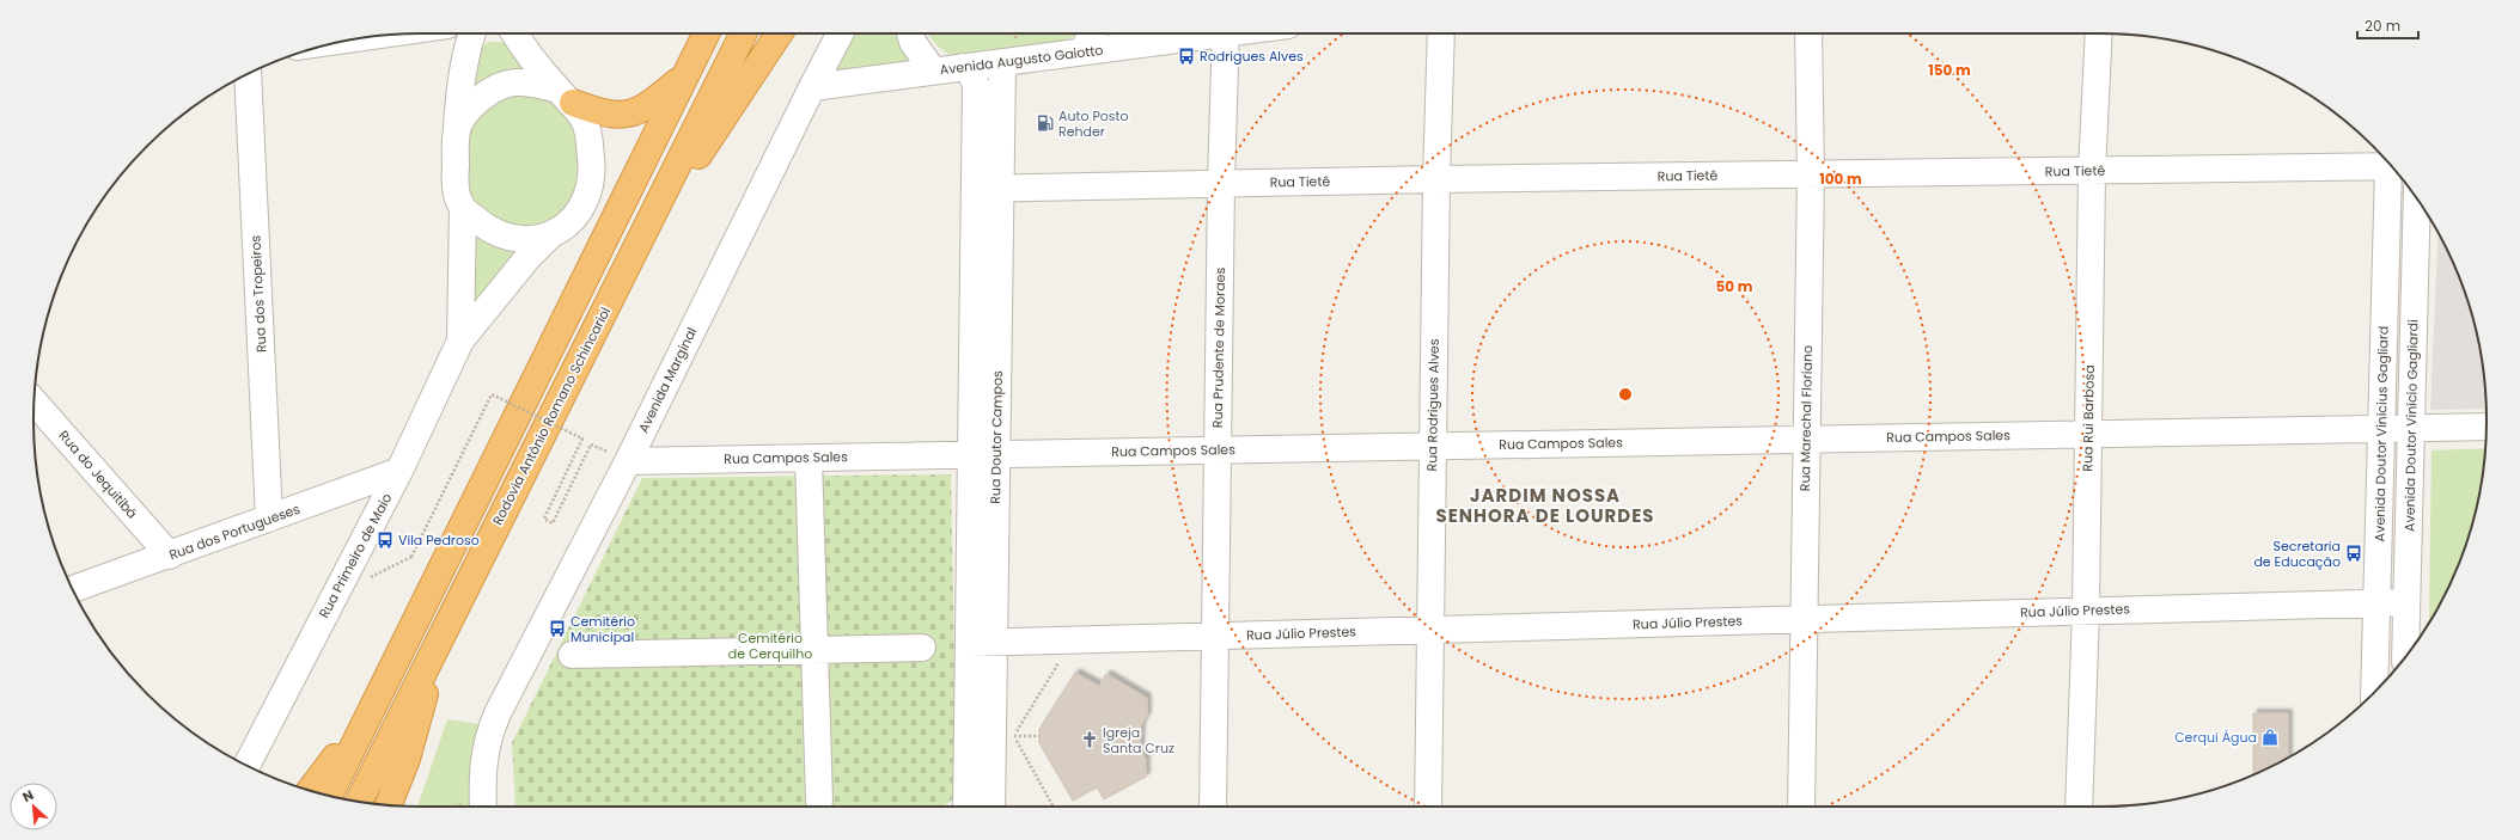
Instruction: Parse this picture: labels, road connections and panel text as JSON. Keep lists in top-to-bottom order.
{
  "streets": {
    "highway": ["Rodovia Antônio Romano Schincariol"],
    "street": [
      "Avenida Augusto Gaiotto",
      "Rua Tietê",
      "Rua dos Tropeiros",
      "Rua Prudente de Moraes",
      "Avenida Marginal",
      "Rua Rodrigues Alves",
      "Rua Marechal Floriano",
      "Rua Rui Barbosa",
      "Avenida Doutor Vinício Gagliardi",
      "Avenida Doutor Vinícius Gagliard",
      "Rua Campos Sales",
      "Rua Doutor Campos",
      "Rua do Jequitibá",
      "Rua dos Portugueses",
      "Rua Primeiro de Maio",
      "Rua Júlio Prestes"
    ]
  },
  "crossings": [
    ["Avenida Augusto Gaiotto", "Avenida Marginal"],
    ["Avenida Augusto Gaiotto", "Rua Doutor Campos"],
    ["Rua Tietê", "Rua Prudente de Moraes"],
    ["Rua Tietê", "Rua Rodrigues Alves"],
    ["Rua Tietê", "Rua Marechal Floriano"],
    ["Rua Tietê", "Rua Rui Barbosa"],
    ["Rua Tietê", "Rua Doutor Campos"],
    ["Rua dos Tropeiros", "Rua dos Portugueses"],
    ["Rua Prudente de Moraes", "Rua Campos Sales"],
    ["Rua Prudente de Moraes", "Rua Júlio Prestes"],
    ["Avenida Marginal", "Rua Campos Sales"],
    ["Rua Rodrigues Alves", "Rua Campos Sales"],
    ["Rua Rodrigues Alves", "Rua Júlio Prestes"],
    ["Rua Marechal Floriano", "Rua Campos Sales"],
    ["Rua Marechal Floriano", "Rua Júlio Prestes"],
    ["Rua Rui Barbosa", "Rua Campos Sales"],
    ["Rua Rui Barbosa", "Rua Júlio Prestes"],
    ["Avenida Doutor Vinício Gagliardi", "Rua Campos Sales"],
    ["Avenida Doutor Vinício Gagliardi", "Rua Júlio Prestes"],
    ["Avenida Doutor Vinícius Gagliard", "Rua Campos Sales"],
    ["Avenida Doutor Vinícius Gagliard", "Rua Júlio Prestes"],
    ["Rua Campos Sales", "Rua Doutor Campos"],
    ["Rua Doutor Campos", "Rua Júlio Prestes"],
    ["Rua do Jequitibá", "Rua dos Portugueses"],
    ["Rua dos Portugueses", "Rua Primeiro de Maio"]
  ],
  "districts": ["JARDIM NOSSA SENHORA DE LOURDES"],
  "parks": ["Cemitério de Cerquilho"],
  "places": {
    "bus stop": [
      "Rodrigues Alves",
      "Vila Pedroso",
      "Secretaria de Educação",
      "Cemitério Municipal"
    ],
    "fuel station": ["Auto Posto Rehder"],
    "shop": ["Cerqui Água"],
    "church": ["Igreja Santa Cruz"]
  },
  "scale_bar": "20 m",
  "north": "top left",
  "rings": ["150 m", "100 m", "50 m"]
}
